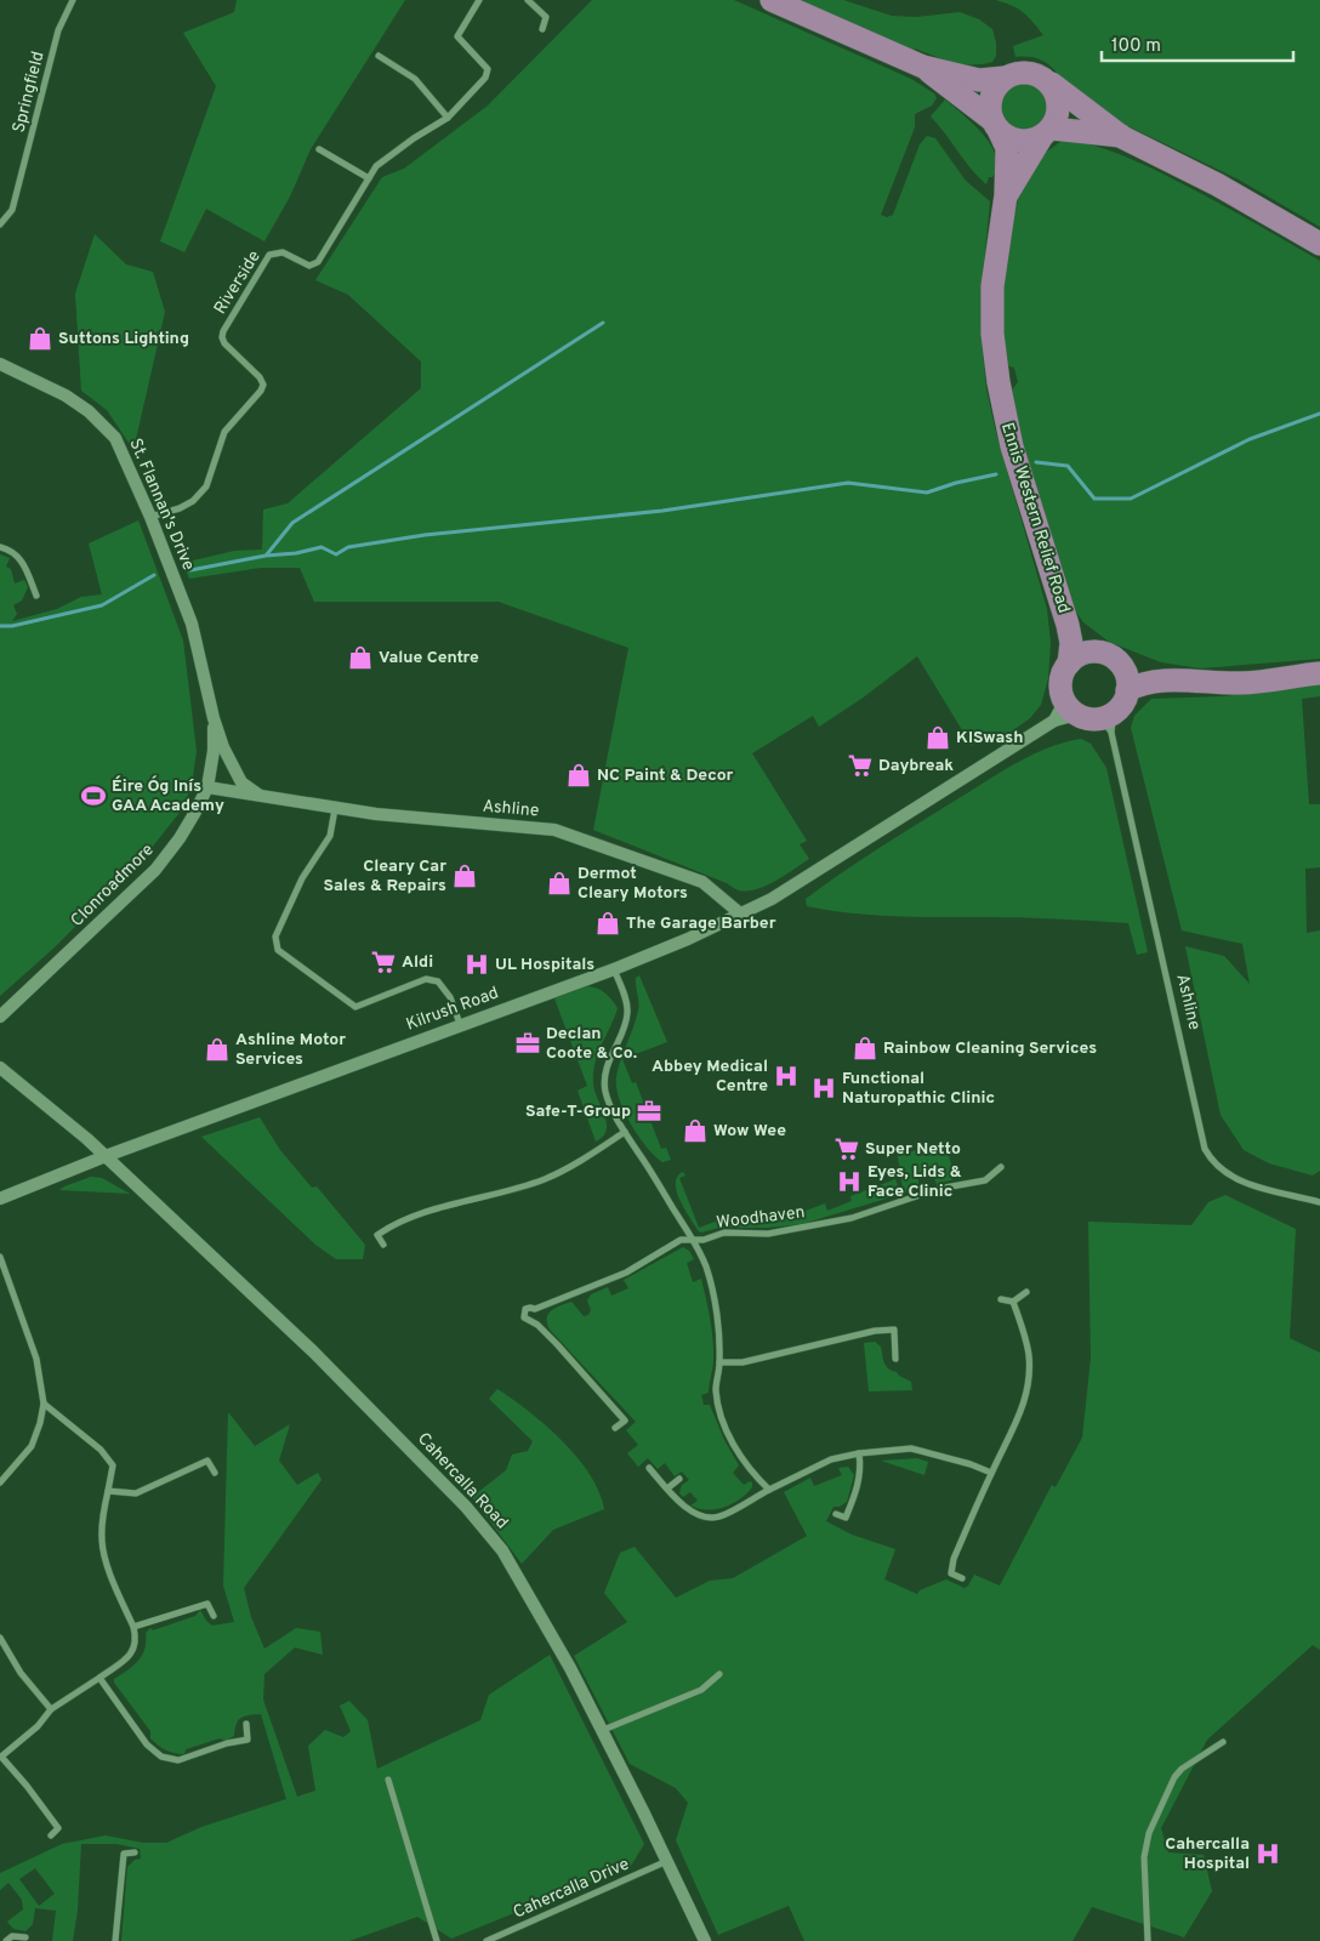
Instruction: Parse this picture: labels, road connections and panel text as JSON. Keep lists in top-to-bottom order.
{
  "streets": {
    "main road": ["Ennis Western Relief Road"],
    "street": [
      "Springfield",
      "Riverside",
      "St. Flannan's Drive",
      "Ashline",
      "Clonroadmore",
      "Kilrush Road",
      "Woodhaven",
      "Cahercalla Road",
      "Cahercalla Drive"
    ]
  },
  "crossings": [
    ["Riverside", "St. Flannan's Drive"],
    ["St. Flannan's Drive", "Clonroadmore"],
    ["Ennis Western Relief Road", "Ashline"],
    ["Ennis Western Relief Road", "Kilrush Road"],
    ["Ashline", "Clonroadmore"],
    ["Ashline", "Kilrush Road"],
    ["Kilrush Road", "Woodhaven"],
    ["Kilrush Road", "Cahercalla Road"],
    ["Cahercalla Road", "Cahercalla Drive"]
  ],
  "places": {
    "shop": [
      "Suttons Lighting",
      "Value Centre",
      "KISwash",
      "NC Paint & Decor",
      "Cleary Car Sales & Repairs",
      "Dermot Cleary Motors",
      "The Garage Barber",
      "Rainbow Cleaning Services",
      "Ashline Motor Services",
      "Wow Wee"
    ],
    "supermarket": ["Daybreak", "Aldi", "Super Netto"],
    "sports": ["Éire Óg Inís GAA Academy"],
    "hospital": [
      "UL Hospitals",
      "Abbey Medical Centre",
      "Functional Naturopathic Clinic",
      "Eyes, Lids & Face Clinic",
      "Cahercalla Hospital"
    ],
    "office": ["Declan Coote & Co.", "Safe-T-Group"]
  },
  "scale_bar": "100 m"
}
